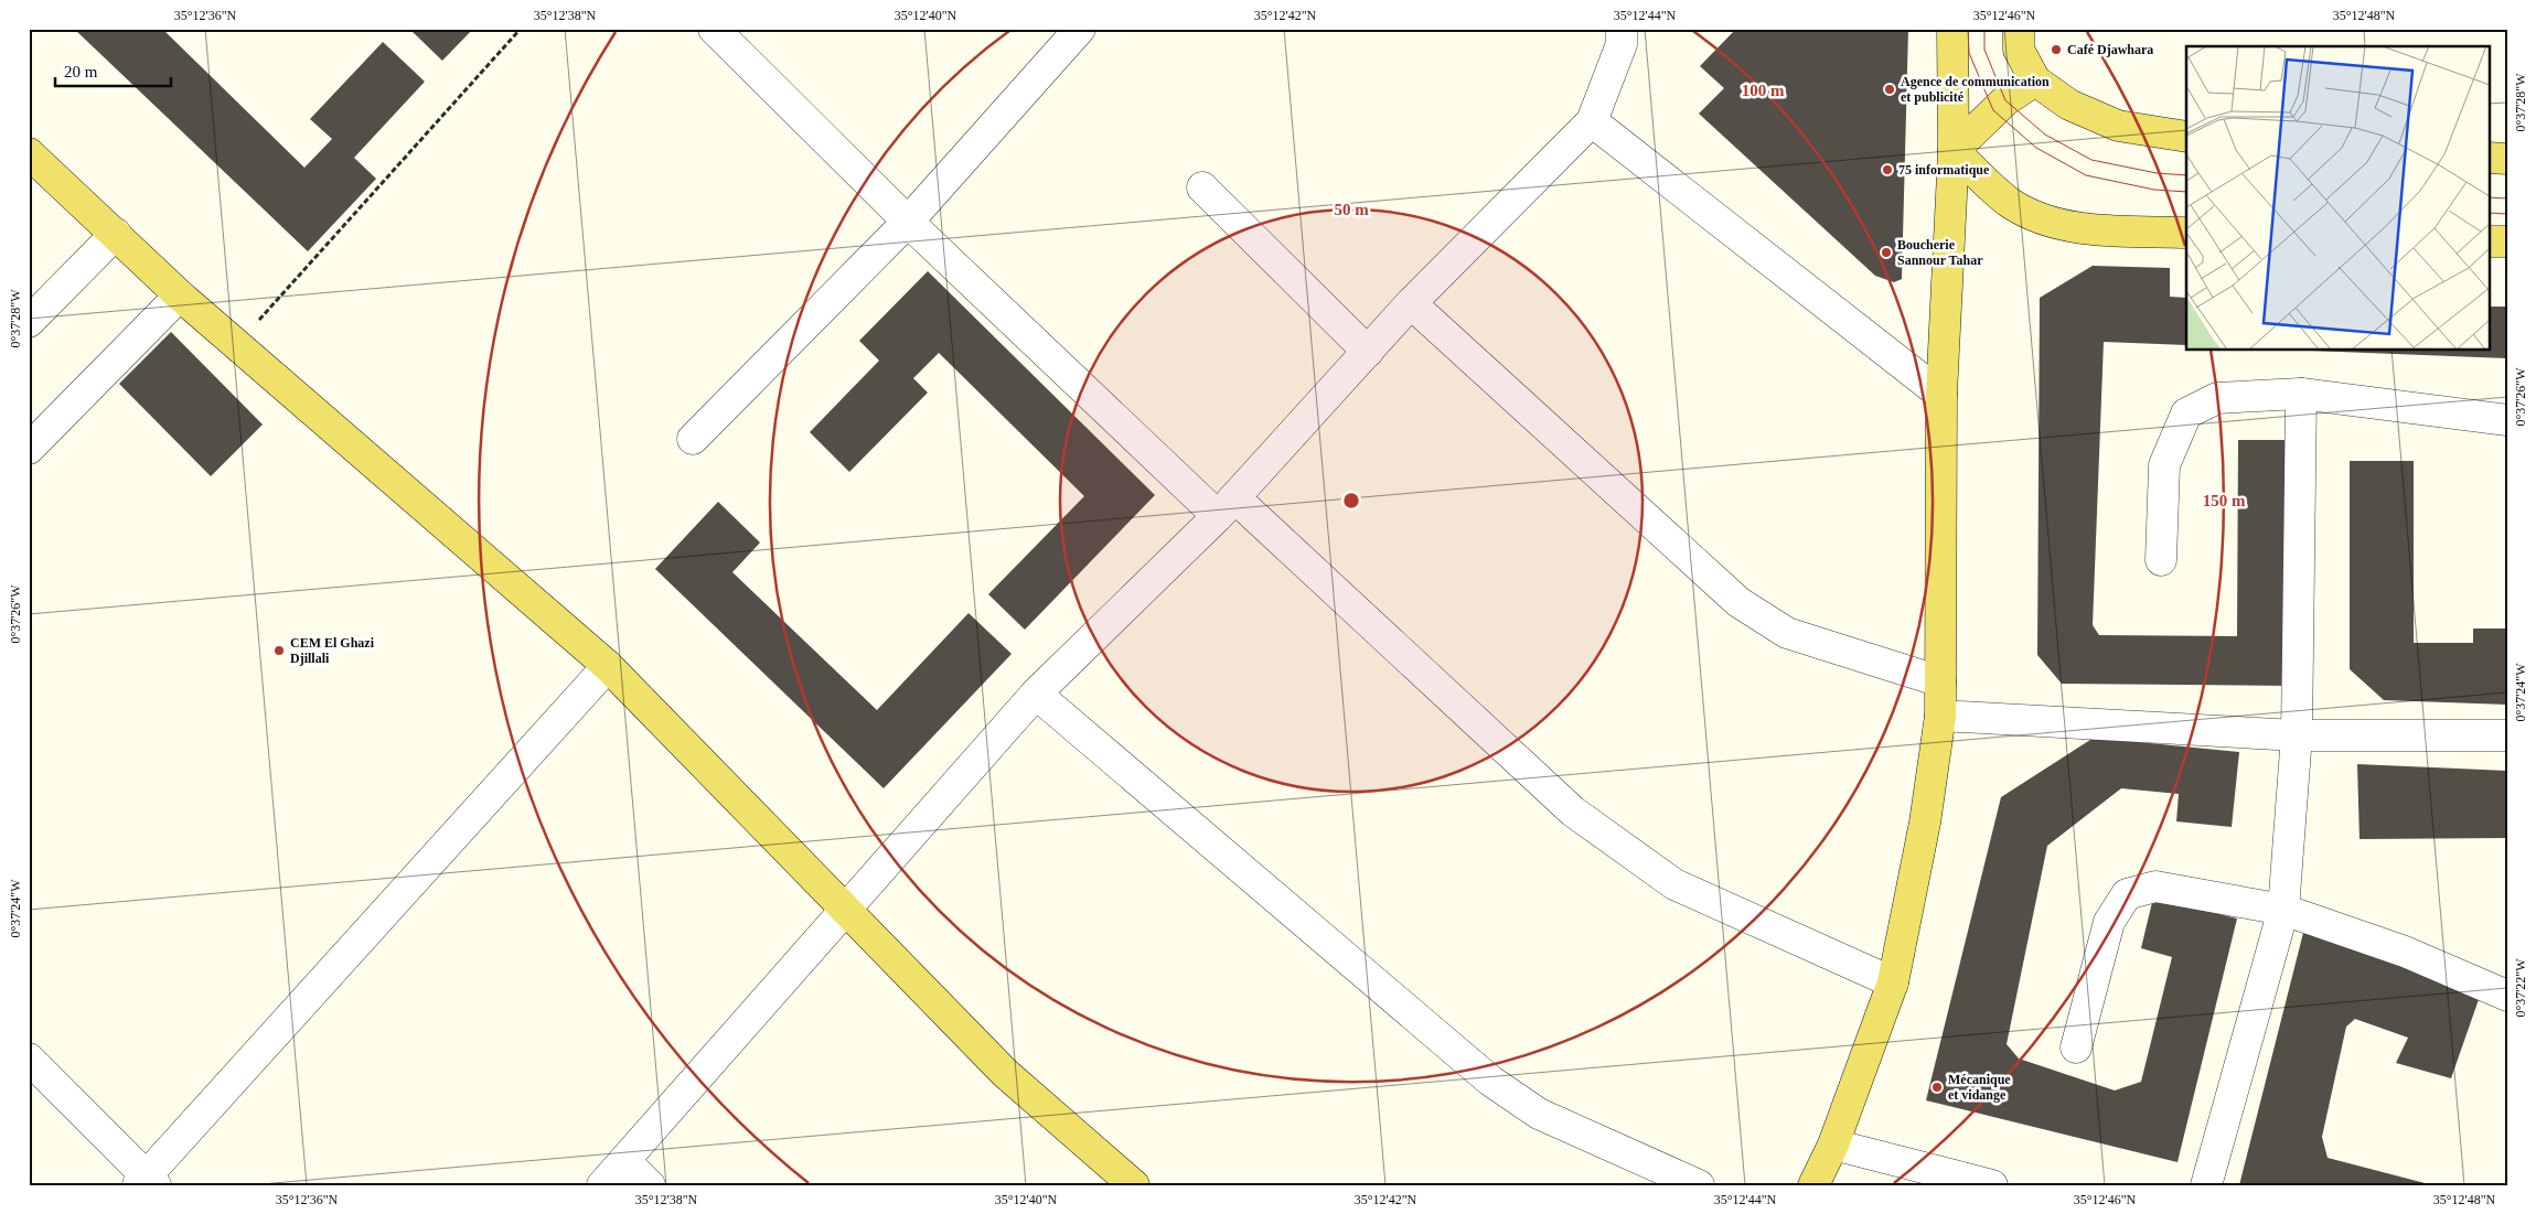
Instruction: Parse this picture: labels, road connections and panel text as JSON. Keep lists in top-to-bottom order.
{
  "places": [
    "Café Djawhara",
    "Agence de communication et publicité",
    "75 informatique",
    "Boucherie Sannour Tahar",
    "CEM El Ghazi Djillali",
    "Mécanique et vidange"
  ],
  "scale_bar": "20 m",
  "coordinates": [
    "35°12'36\"N",
    "35°12'38\"N",
    "35°12'40\"N",
    "35°12'42\"N",
    "35°12'44\"N",
    "35°12'46\"N",
    "35°12'48\"N",
    "0°37'28\"W",
    "0°37'26\"W",
    "0°37'24\"W",
    "0°37'22\"W"
  ],
  "rings": ["100 m", "50 m", "150 m"]
}
